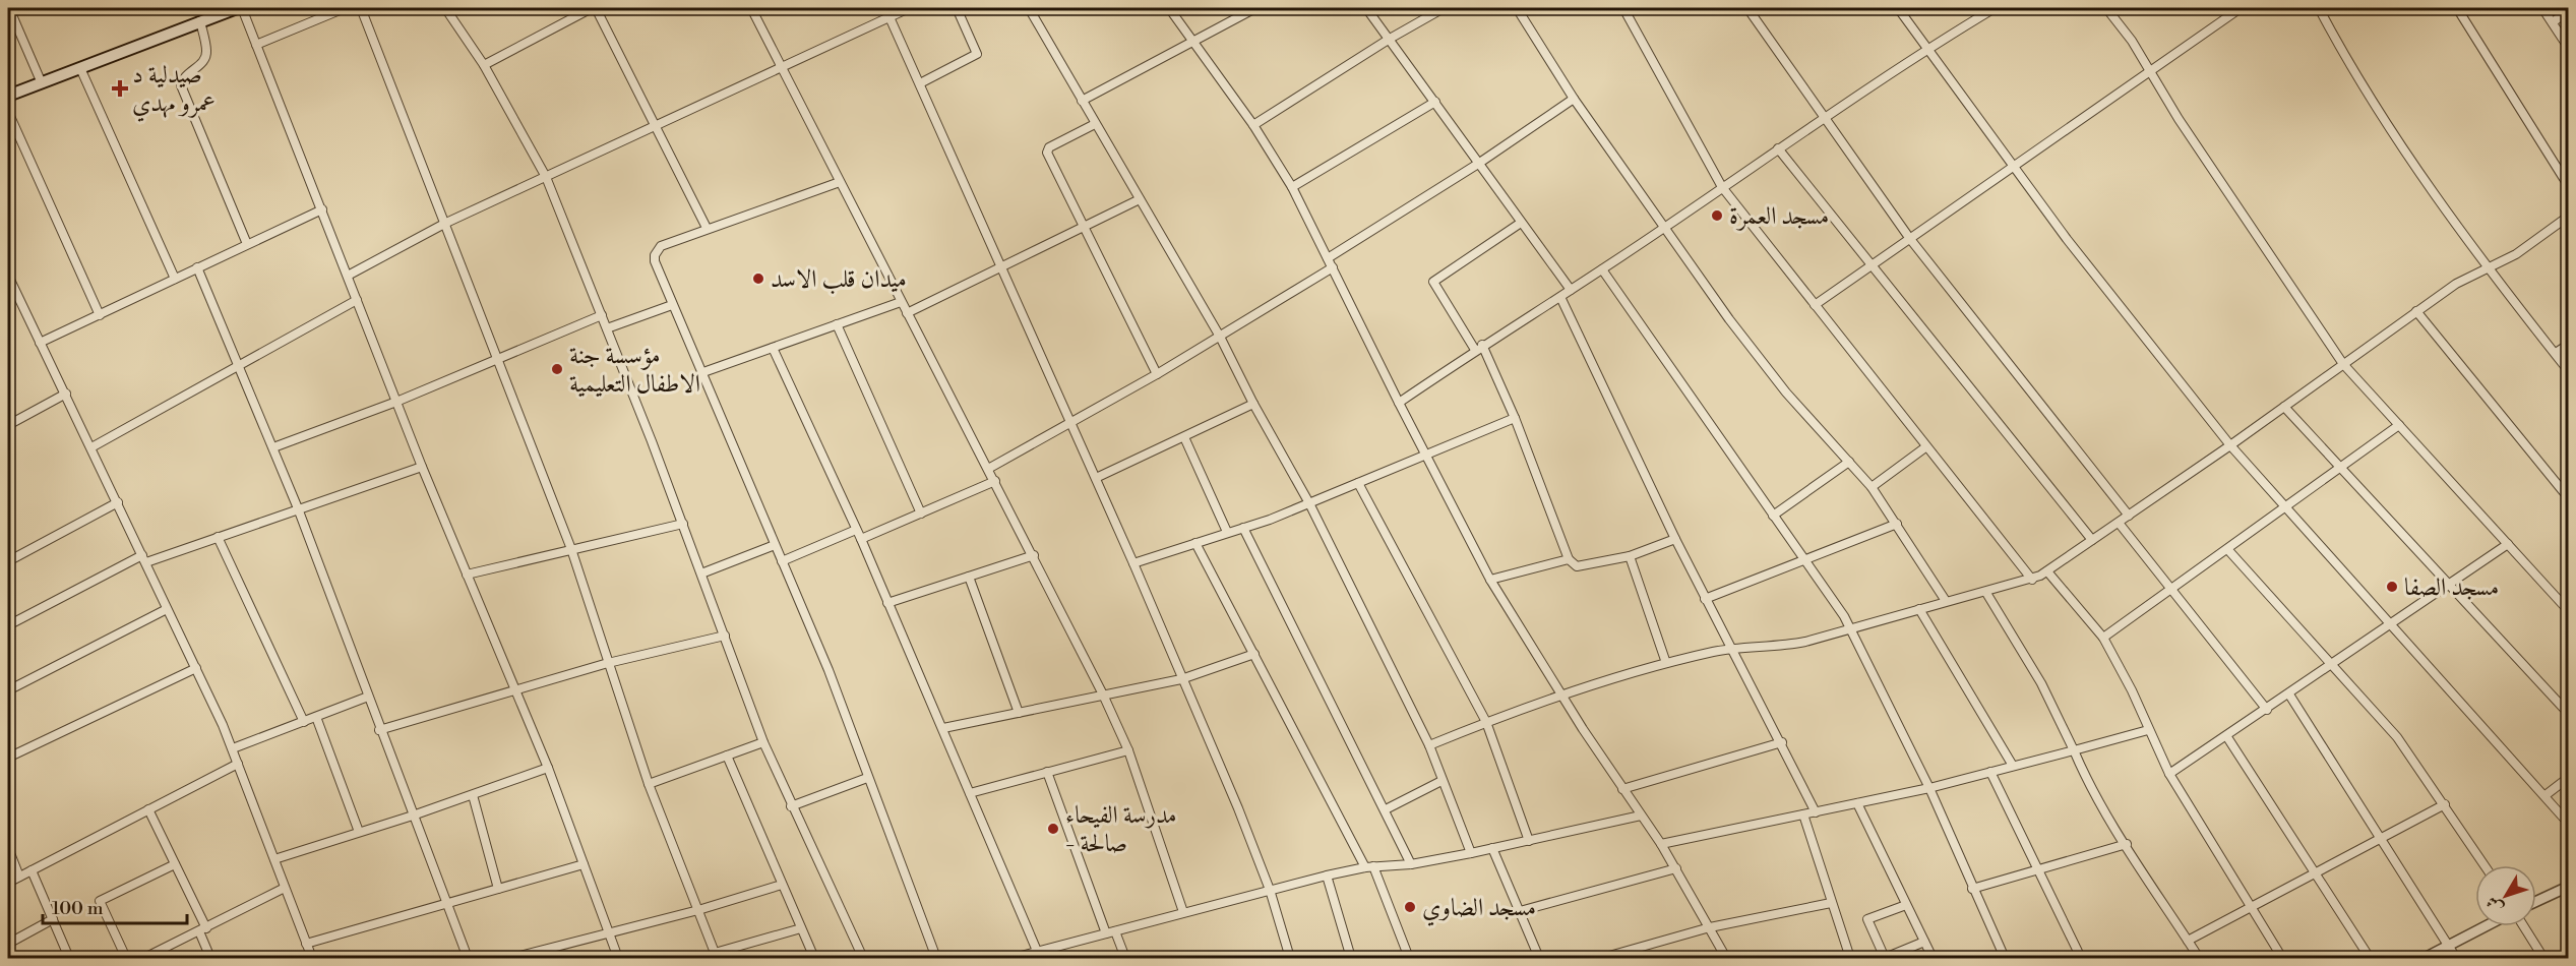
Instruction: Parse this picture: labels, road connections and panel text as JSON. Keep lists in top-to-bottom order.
{
  "places": {
    "health": ["صيدلية د عمرو مهدي"],
    "other": [
      "مسجد العمرة",
      "ميدان قلب الاسد",
      "مؤسسة جنة الاطفال التعليمية",
      "مسجد الصفا",
      "مدرسة الفيحاء - صالحة",
      "مسجد الضاوي"
    ]
  },
  "scale_bar": "100 m",
  "north": "bottom left"
}
